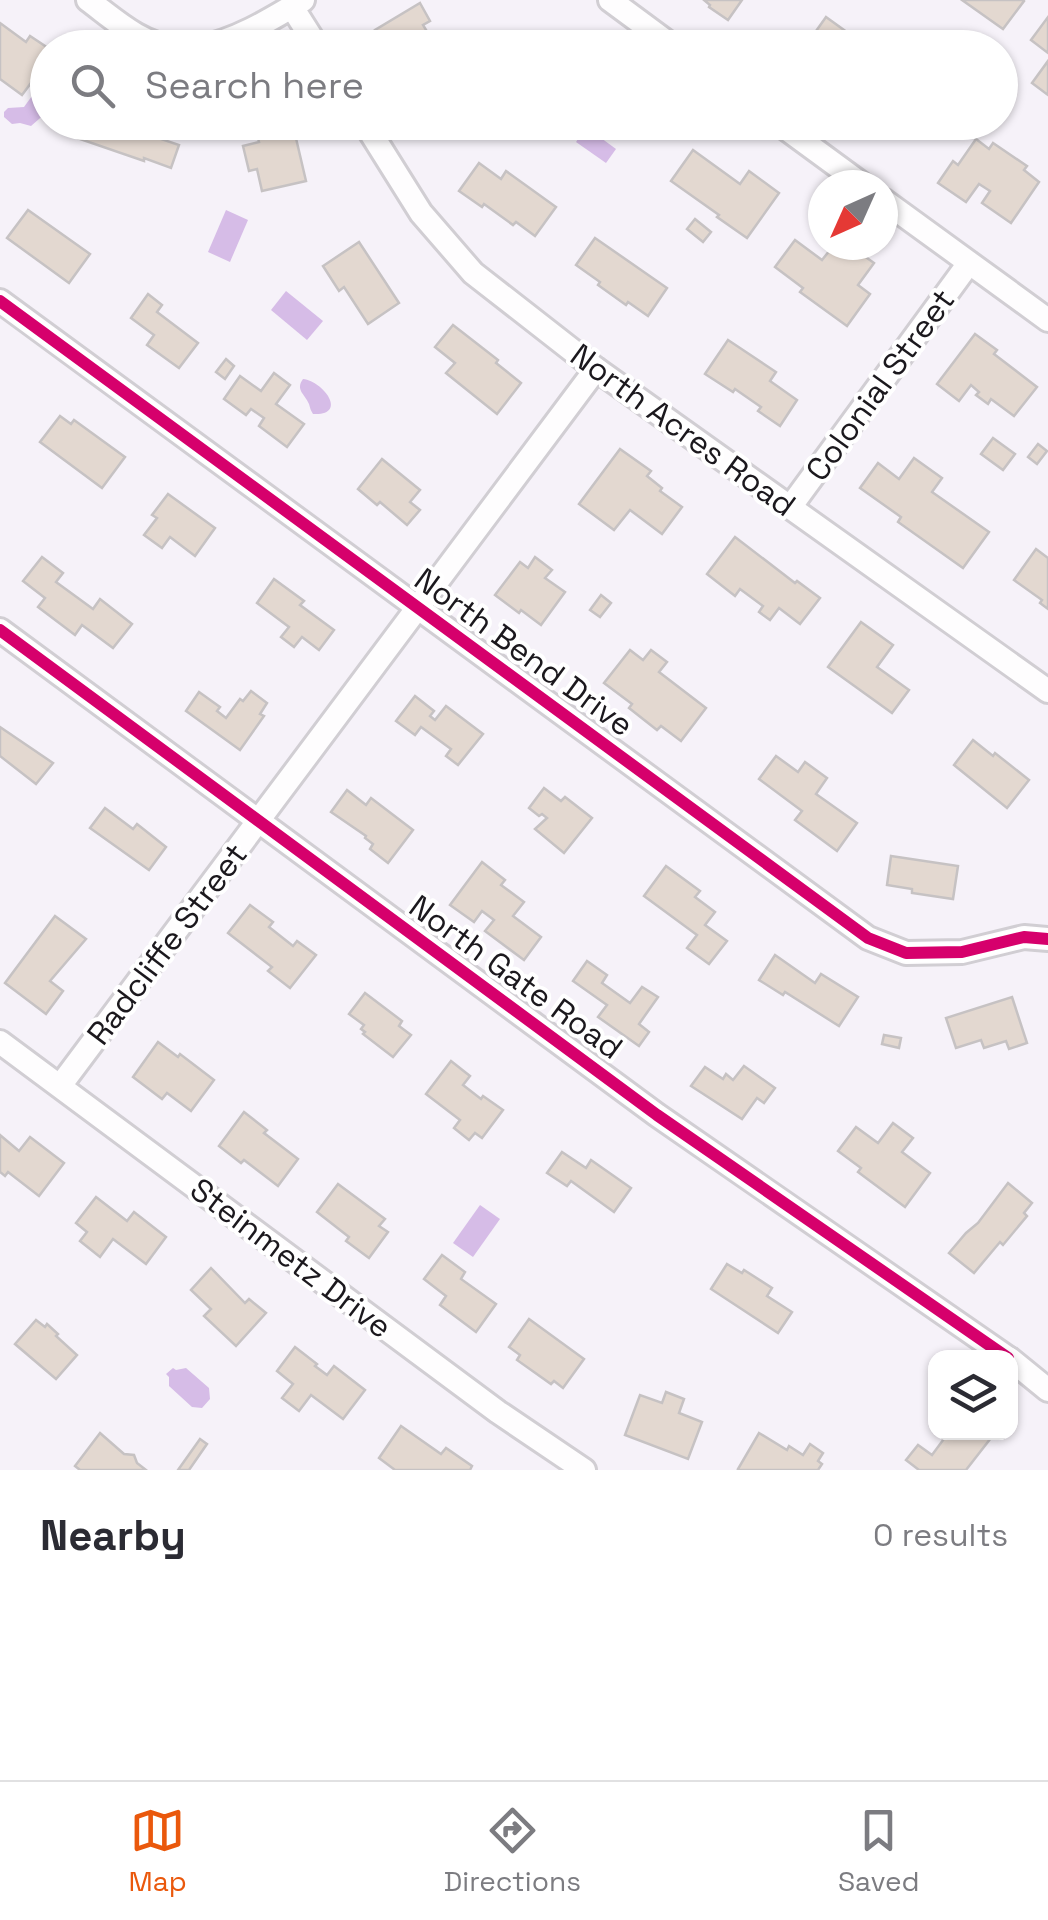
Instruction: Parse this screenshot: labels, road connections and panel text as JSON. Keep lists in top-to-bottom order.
{
  "streets": {
    "street": [
      "Colonial Street",
      "North Acres Road",
      "North Bend Drive",
      "Radcliffe Street",
      "North Gate Road",
      "Steinmetz Drive"
    ]
  },
  "crossings": [
    ["Colonial Street", "North Acres Road"],
    ["North Acres Road", "Radcliffe Street"],
    ["North Bend Drive", "Radcliffe Street"],
    ["Radcliffe Street", "North Gate Road"],
    ["Radcliffe Street", "Steinmetz Drive"]
  ],
  "north": "bottom left",
  "page": {
    "search": "Search here",
    "heading": ["Nearby", "0 results"],
    "nav": ["Map", "Directions", "Saved"]
  }
}
